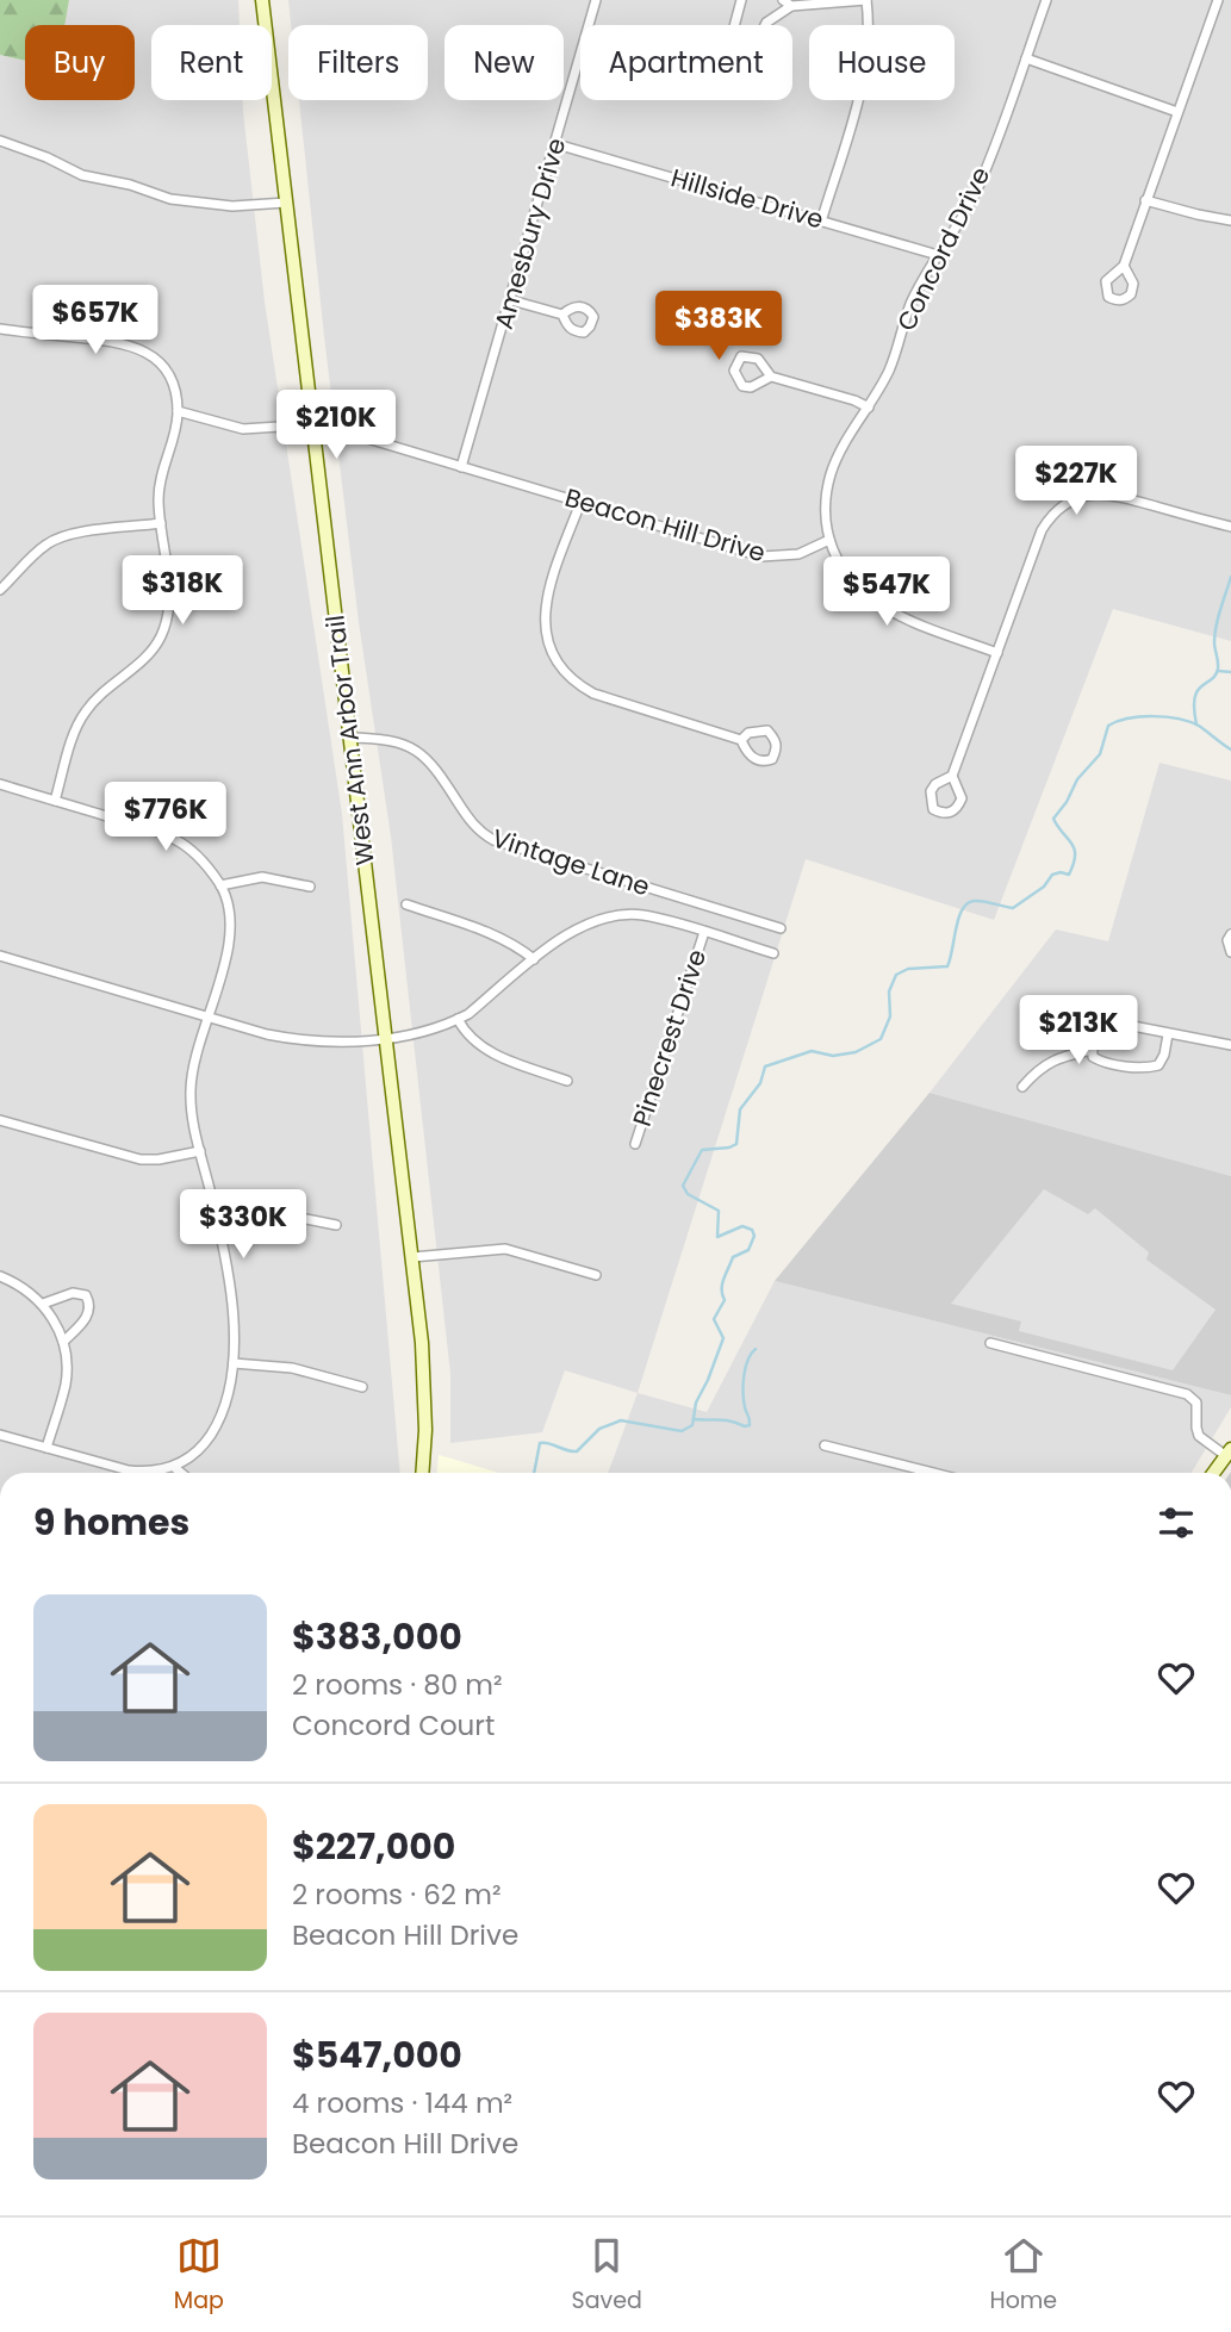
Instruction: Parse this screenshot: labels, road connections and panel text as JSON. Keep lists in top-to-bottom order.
{
  "streets": {
    "street": [
      "Hillside Drive",
      "Amesbury Drive",
      "Concord Drive",
      "Beacon Hill Drive",
      "West Ann Arbor Trail",
      "Vintage Lane",
      "Pinecrest Drive"
    ]
  },
  "crossings": [
    ["Hillside Drive", "Amesbury Drive"],
    ["Hillside Drive", "Concord Drive"],
    ["Amesbury Drive", "Beacon Hill Drive"],
    ["Concord Drive", "Beacon Hill Drive"],
    ["Beacon Hill Drive", "West Ann Arbor Trail"],
    ["West Ann Arbor Trail", "Vintage Lane"],
    ["West Ann Arbor Trail", "Pinecrest Drive"]
  ],
  "page": {
    "chip": [
      "Buy",
      "Rent",
      "Filters",
      "New",
      "Apartment",
      "House"
    ],
    "price": [
      "$657K",
      "$383K",
      "$210K",
      "$227K",
      "$318K",
      "$547K",
      "$776K",
      "$213K",
      "$330K"
    ],
    "heading": "9 homes",
    "list": [
      {
        "name": "$383,000",
        "note": "2 rooms · 80 m² · Concord Court"
      },
      {
        "name": "$227,000",
        "note": "2 rooms · 62 m² · Beacon Hill Drive"
      },
      {
        "name": "$547,000",
        "note": "4 rooms · 144 m² · Beacon Hill Drive"
      }
    ],
    "tabs": ["Map", "Saved", "Home"]
  }
}
